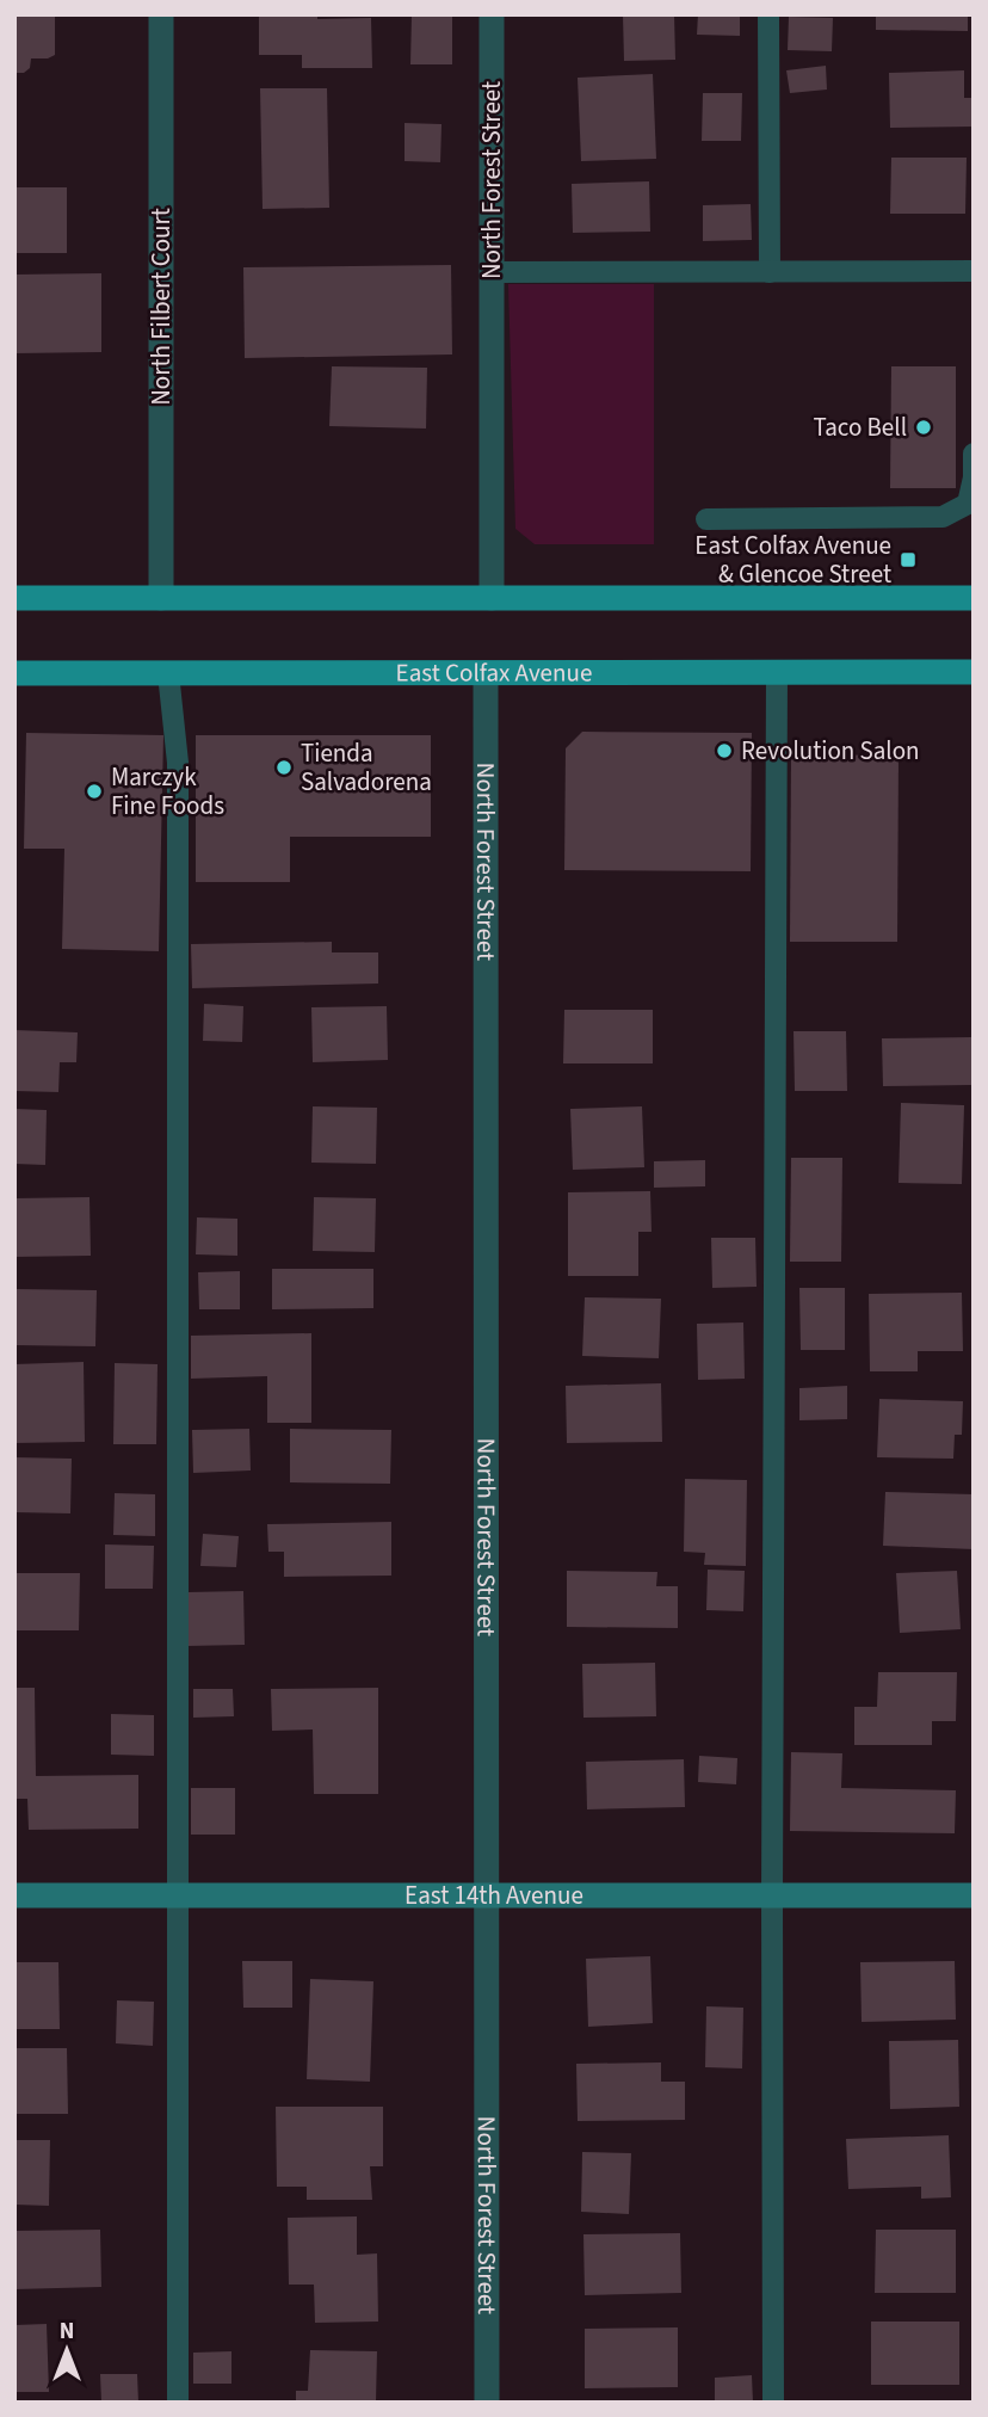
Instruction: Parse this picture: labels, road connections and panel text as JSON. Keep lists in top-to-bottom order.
{
  "streets": {
    "main road": ["East Colfax Avenue", "East 14th Avenue"],
    "street": ["North Forest Street", "North Filbert Court"]
  },
  "crossings": [
    ["North Forest Street", "East Colfax Avenue"],
    ["North Forest Street", "East 14th Avenue"]
  ],
  "places": {
    "other": [
      "Taco Bell",
      "Revolution Salon",
      "Tienda Salvadorena",
      "Marczyk Fine Foods"
    ],
    "transit": ["East Colfax Avenue & Glencoe Street"]
  },
  "north": "top"
}
